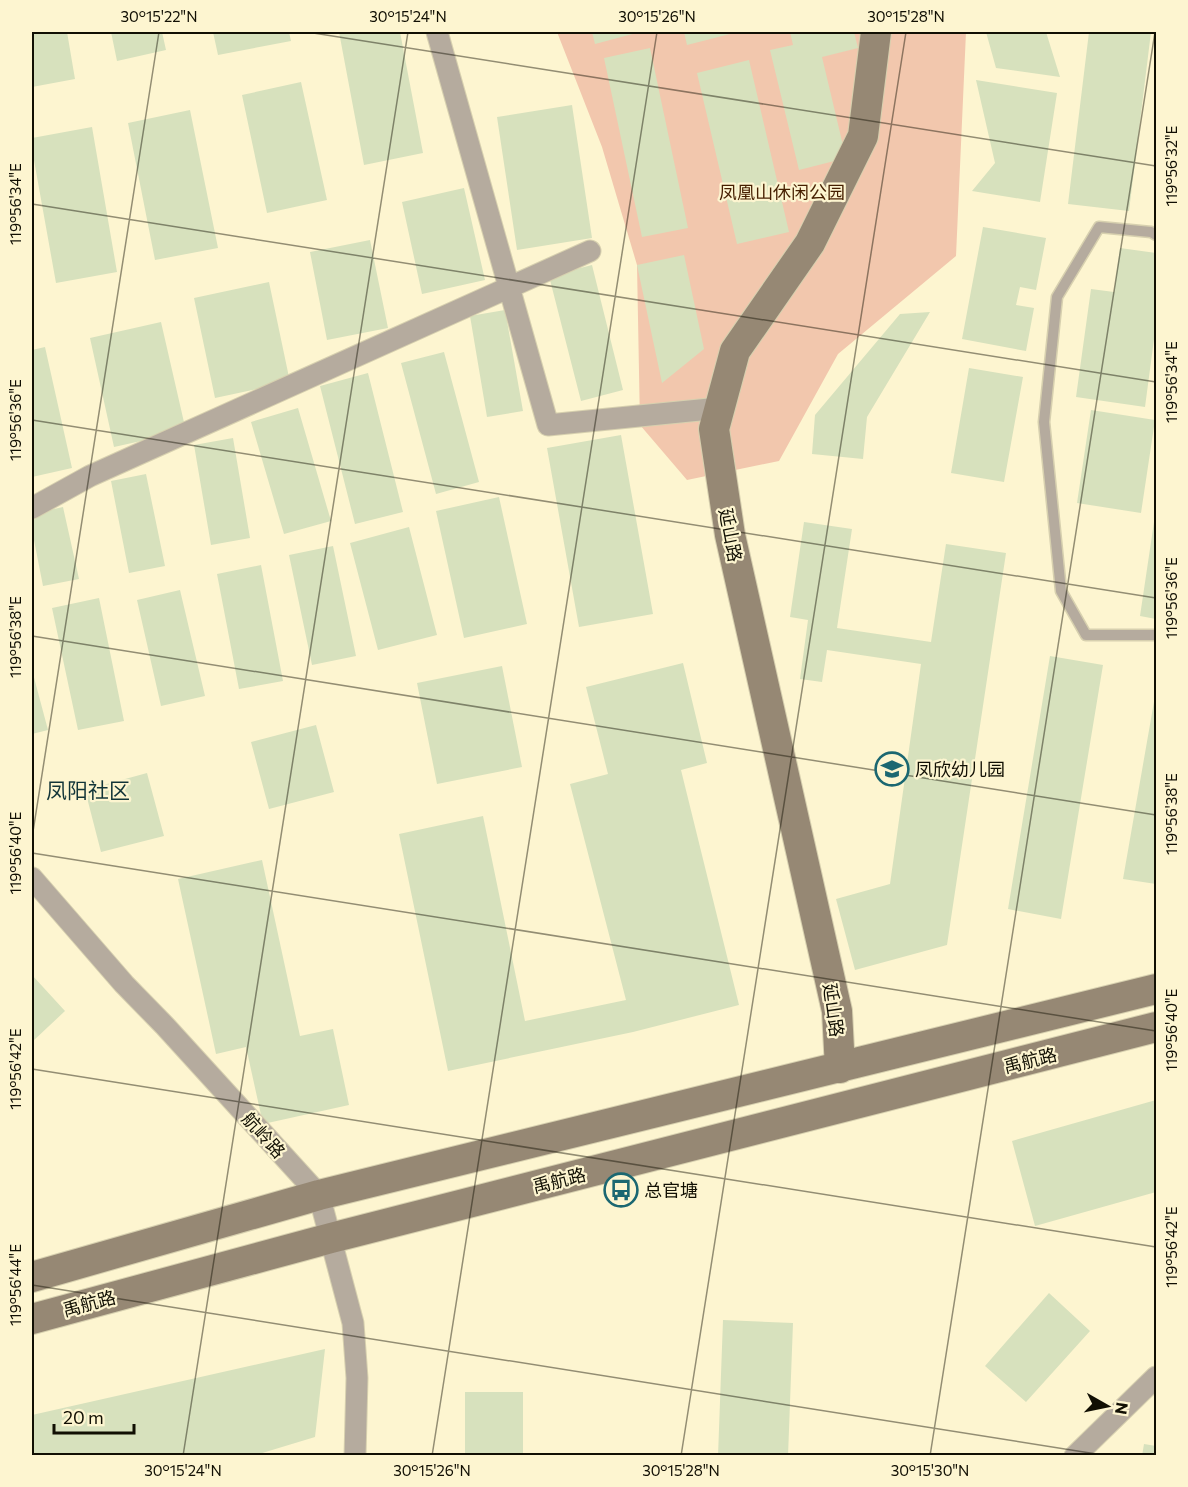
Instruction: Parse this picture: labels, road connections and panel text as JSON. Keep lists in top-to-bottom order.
{
  "streets": {
    "main road": ["延山路", "禹航路"],
    "street": ["航岭路"]
  },
  "crossings": [
    ["禹航路", "航岭路"]
  ],
  "districts": ["凤阳社区"],
  "parks": ["凤凰山休闲公园"],
  "places": {
    "school or university": ["凤欣幼儿园"],
    "bus stop": ["总官塘"]
  },
  "scale_bar": "20 m",
  "north": "right",
  "coordinates": [
    "30°15'22\"N",
    "30°15'24\"N",
    "30°15'26\"N",
    "30°15'28\"N",
    "119°56'32\"E",
    "119°56'34\"E",
    "119°56'36\"E",
    "119°56'38\"E",
    "119°56'40\"E",
    "119°56'42\"E",
    "119°56'44\"E",
    "30°15'30\"N"
  ]
}
